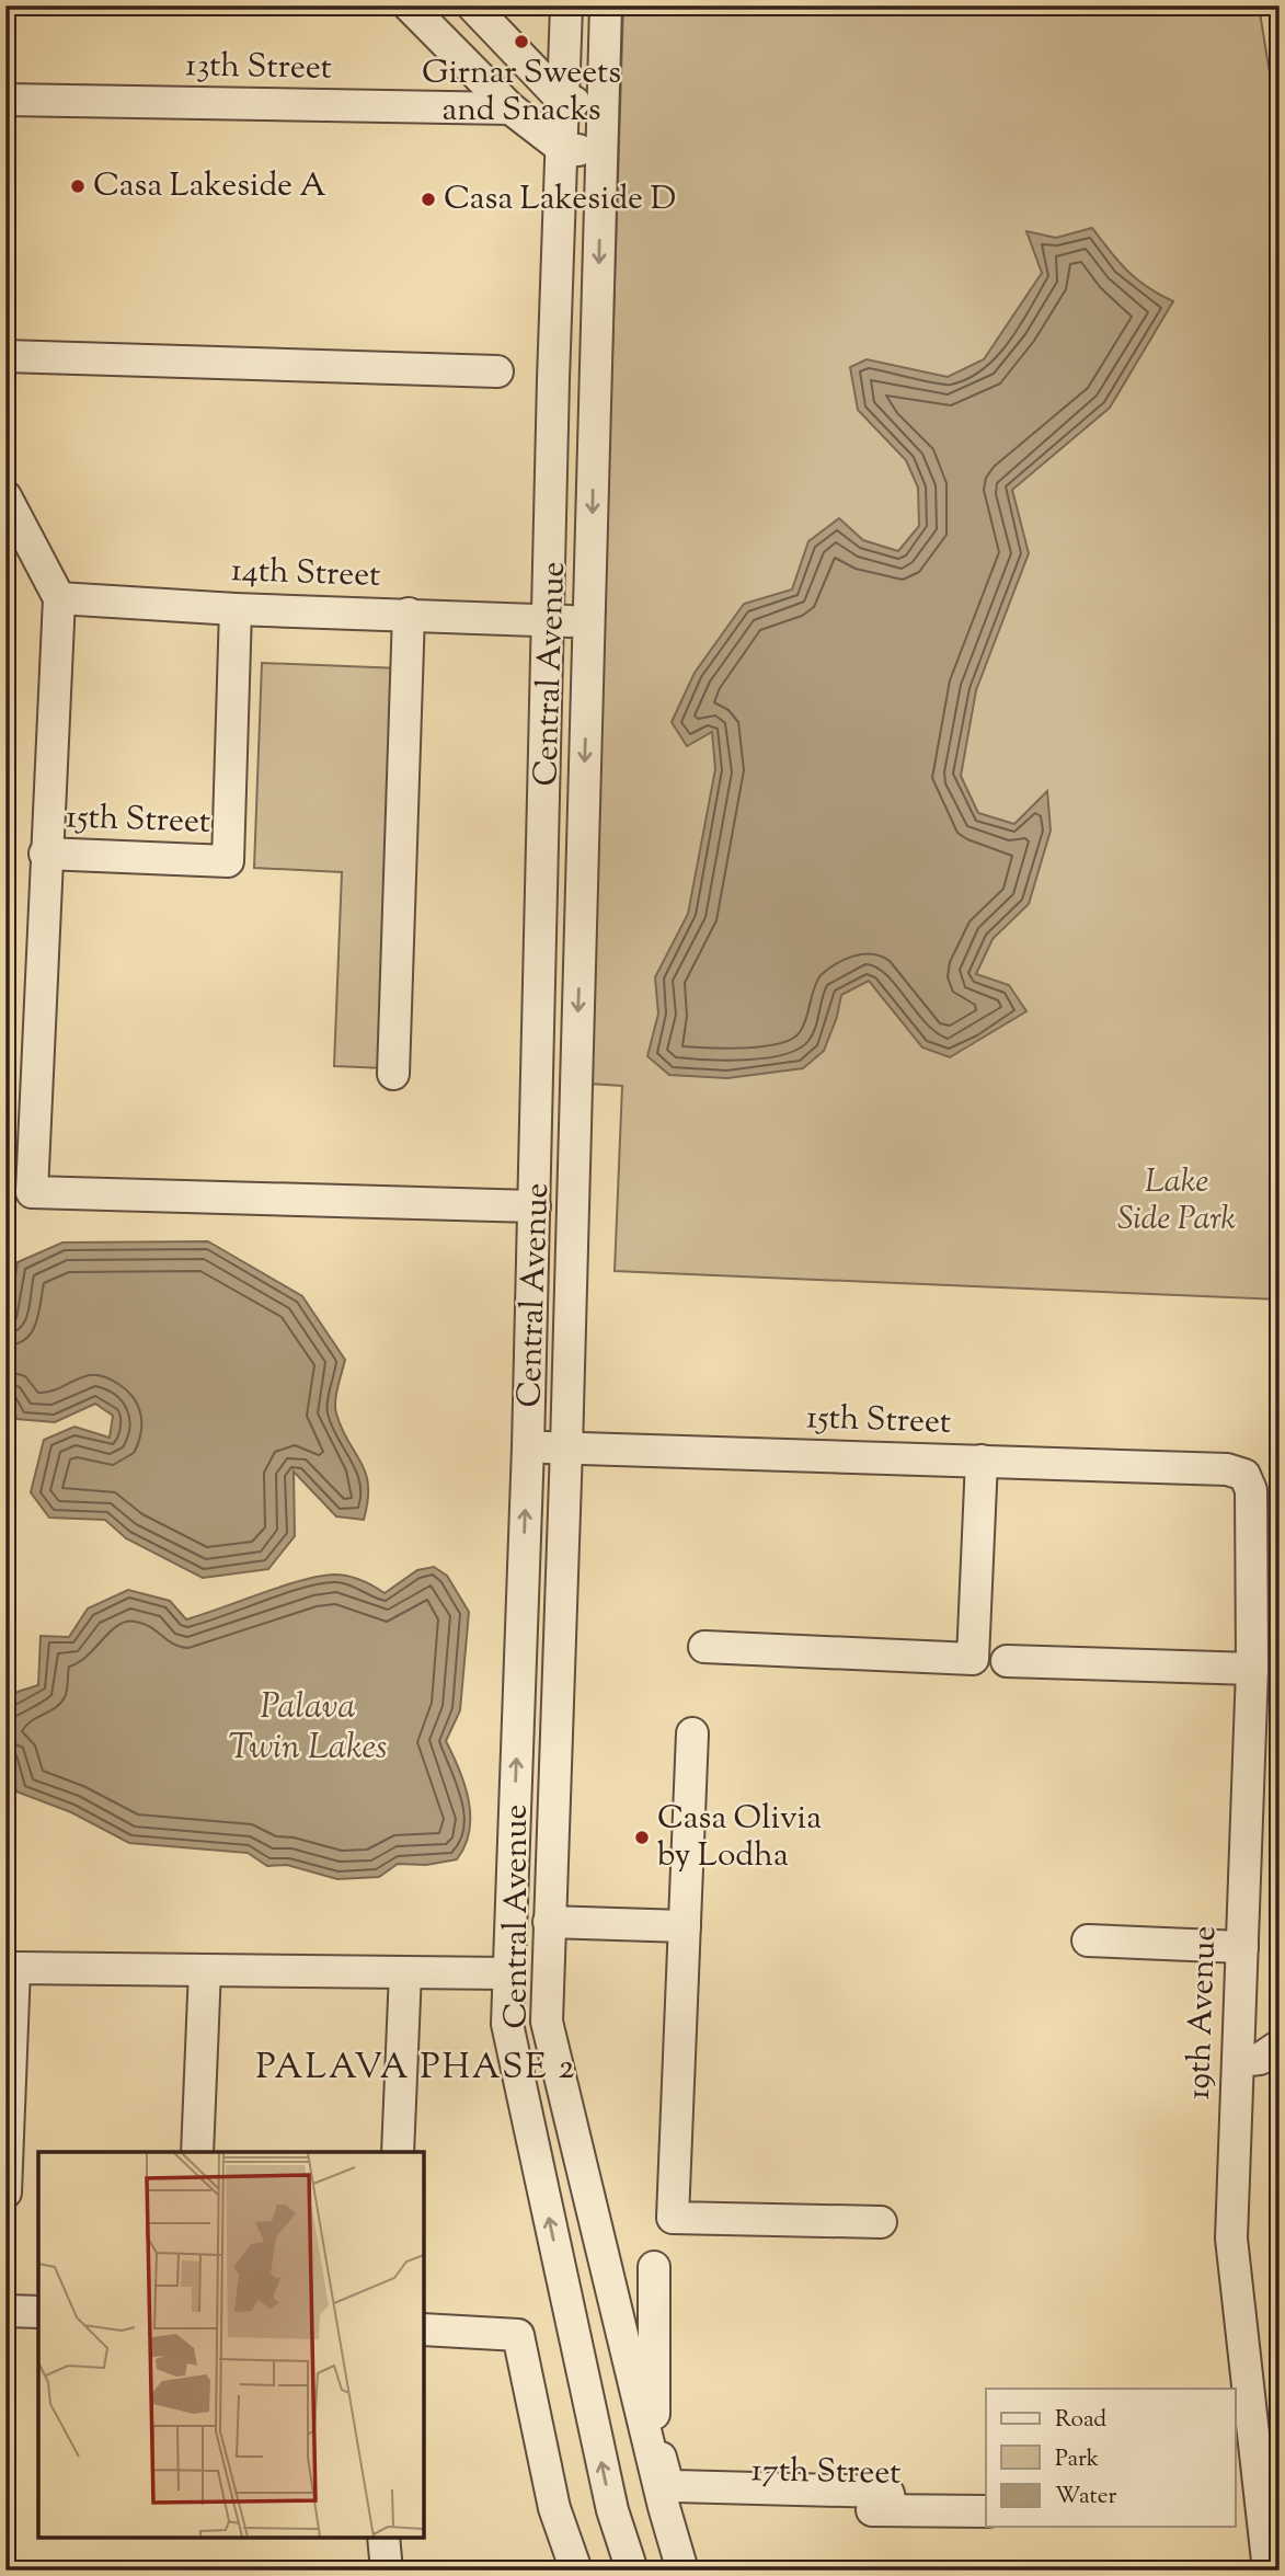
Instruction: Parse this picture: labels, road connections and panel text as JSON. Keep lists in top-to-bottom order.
{
  "streets": {
    "street": [
      "13th Street",
      "14th Street",
      "Central Avenue",
      "15th Street",
      "19th Avenue",
      "17th Street"
    ]
  },
  "crossings": [
    ["14th Street", "Central Avenue"],
    ["14th Street", "15th Street"],
    ["Central Avenue", "15th Street"],
    ["Central Avenue", "17th Street"],
    ["15th Street", "19th Avenue"]
  ],
  "districts": ["PALAVA PHASE 2"],
  "water": ["Palava Twin Lakes"],
  "parks": ["Lake Side Park"],
  "places": [
    "Girnar Sweets and Snacks",
    "Casa Lakeside A",
    "Casa Lakeside D",
    "Casa Olivia by Lodha"
  ],
  "legend": ["Road", "Park", "Water"]
}
